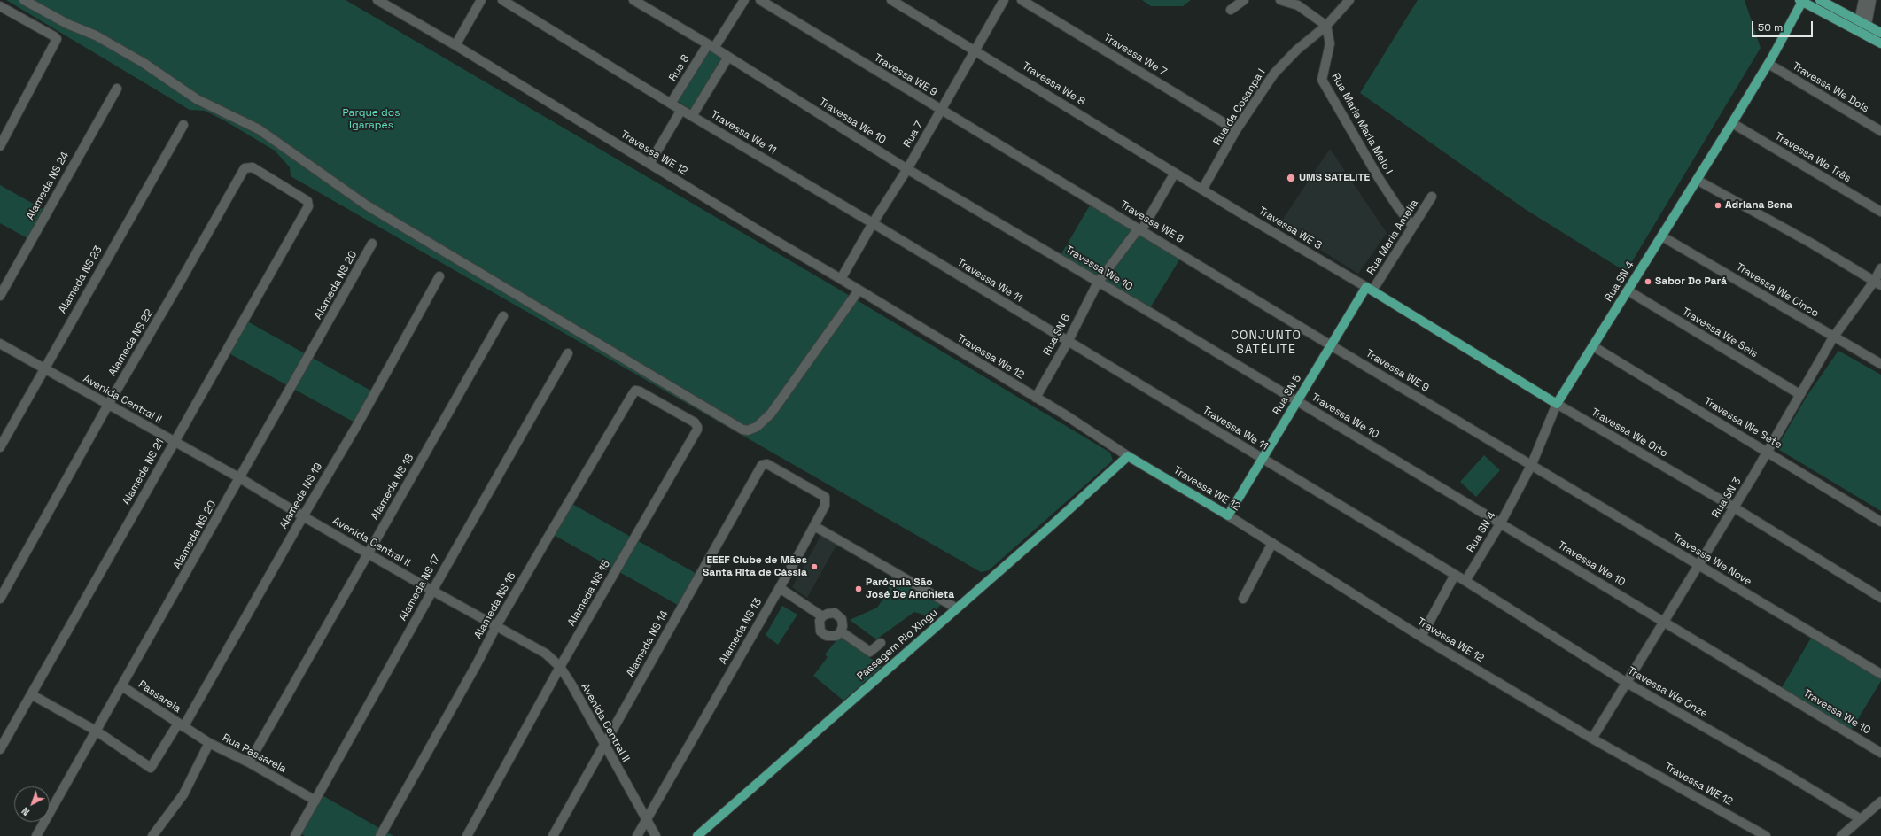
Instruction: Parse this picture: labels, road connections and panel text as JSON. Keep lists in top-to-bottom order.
{
  "streets": {
    "main road": [
      "Travessa WE 12",
      "Rua SN 4",
      "Rua SN 5",
      "Travessa We Oito",
      "Passagem Rio Xingu"
    ],
    "street": [
      "Travessa We 7",
      "Rua 8",
      "Travessa WE 9",
      "Travessa We 8",
      "Travessa We Dois",
      "Rua da Cosanpa I",
      "Travessa We 10",
      "Rua Maria Maria Melo I",
      "Travessa We 11",
      "Rua 7",
      "Travessa We Três",
      "Alameda NS 24",
      "Travessa WE 8",
      "Rua Maria Amelia",
      "Alameda NS 23",
      "Alameda NS 20",
      "Travessa We Cinco",
      "Travessa We Seis",
      "Rua SN 6",
      "Alameda NS 22",
      "Travessa We 12",
      "Avenida Central II",
      "Travessa We Sete",
      "Alameda NS 21",
      "Alameda NS 18",
      "Alameda NS 19",
      "Rua SN 3",
      "Travessa We Nove",
      "Alameda NS 17",
      "Alameda NS 15",
      "Alameda NS 16",
      "Alameda NS 13",
      "Alameda NS 14",
      "Travessa We Onze",
      "Passarela",
      "Rua Passarela"
    ]
  },
  "crossings": [
    ["Travessa We 7", "Rua da Cosanpa I"],
    ["Rua 8", "Travessa We 10"],
    ["Rua 8", "Travessa We 11"],
    ["Travessa WE 9", "Rua 7"],
    ["Travessa WE 9", "Rua SN 4"],
    ["Travessa WE 9", "Rua SN 6"],
    ["Travessa WE 9", "Rua SN 5"],
    ["Travessa WE 9", "Travessa We Nove"],
    ["Travessa We 8", "Rua da Cosanpa I"],
    ["Travessa We 8", "Rua 7"],
    ["Travessa We 8", "Travessa WE 8"],
    ["Travessa We Dois", "Rua SN 4"],
    ["Rua da Cosanpa I", "Rua Maria Maria Melo I"],
    ["Rua da Cosanpa I", "Travessa WE 8"],
    ["Travessa We 10", "Rua 7"],
    ["Travessa We 10", "Rua SN 4"],
    ["Travessa We 10", "Rua SN 6"],
    ["Travessa We 10", "Rua SN 5"],
    ["Travessa We 10", "Rua SN 3"],
    ["Rua Maria Maria Melo I", "Rua Maria Amelia"],
    ["Travessa We 11", "Rua 7"],
    ["Travessa We 11", "Rua SN 4"],
    ["Travessa We 11", "Rua SN 6"],
    ["Travessa We 11", "Rua SN 5"],
    ["Travessa We 11", "Travessa We Onze"],
    ["Rua 7", "Travessa WE 12"],
    ["Rua 7", "Travessa We 12"],
    ["Travessa WE 12", "Travessa We 12"],
    ["Travessa WE 12", "Rua SN 5"],
    ["Travessa WE 12", "Rua SN 3"],
    ["Travessa WE 12", "Passagem Rio Xingu"],
    ["Travessa We Três", "Rua SN 4"],
    ["Travessa WE 8", "Rua Maria Amelia"],
    ["Travessa WE 8", "Rua SN 5"],
    ["Travessa WE 8", "Travessa We Oito"],
    ["Rua Maria Amelia", "Rua SN 5"],
    ["Rua Maria Amelia", "Travessa We Oito"],
    ["Alameda NS 23", "Avenida Central II"],
    ["Rua SN 4", "Travessa We Cinco"],
    ["Rua SN 4", "Travessa We Seis"],
    ["Rua SN 4", "Travessa We Sete"],
    ["Rua SN 4", "Travessa We Oito"],
    ["Rua SN 4", "Travessa We Nove"],
    ["Rua SN 4", "Travessa We Onze"],
    ["Alameda NS 20", "Avenida Central II"],
    ["Alameda NS 20", "Alameda NS 19"],
    ["Alameda NS 20", "Passarela"],
    ["Travessa We Cinco", "Rua SN 3"],
    ["Travessa We Seis", "Rua SN 3"],
    ["Rua SN 6", "Travessa We 12"],
    ["Alameda NS 22", "Avenida Central II"],
    ["Alameda NS 22", "Alameda NS 21"],
    ["Travessa We 12", "Passagem Rio Xingu"],
    ["Rua SN 5", "Travessa We Oito"],
    ["Avenida Central II", "Alameda NS 21"],
    ["Avenida Central II", "Alameda NS 18"],
    ["Avenida Central II", "Alameda NS 19"],
    ["Avenida Central II", "Alameda NS 17"],
    ["Avenida Central II", "Alameda NS 15"],
    ["Avenida Central II", "Alameda NS 16"],
    ["Avenida Central II", "Alameda NS 13"],
    ["Avenida Central II", "Alameda NS 14"],
    ["Travessa We Sete", "Rua SN 3"],
    ["Travessa We Oito", "Rua SN 3"],
    ["Alameda NS 18", "Rua Passarela"],
    ["Alameda NS 19", "Passarela"],
    ["Alameda NS 19", "Rua Passarela"],
    ["Rua SN 3", "Travessa We Nove"],
    ["Rua SN 3", "Travessa We Onze"],
    ["Alameda NS 17", "Rua Passarela"],
    ["Alameda NS 15", "Alameda NS 16"],
    ["Alameda NS 13", "Alameda NS 14"],
    ["Passarela", "Rua Passarela"]
  ],
  "districts": ["CONJUNTO SATÉLITE"],
  "parks": ["Parque dos Igarapés"],
  "places": [
    "UMS SATELITE",
    "Adriana Sena",
    "Sabor Do Pará",
    "EEEF Clube de Mães Santa Rita de Cássia",
    "Paróquia São José De Anchieta"
  ],
  "scale_bar": "50 m",
  "north": "bottom left"
}
